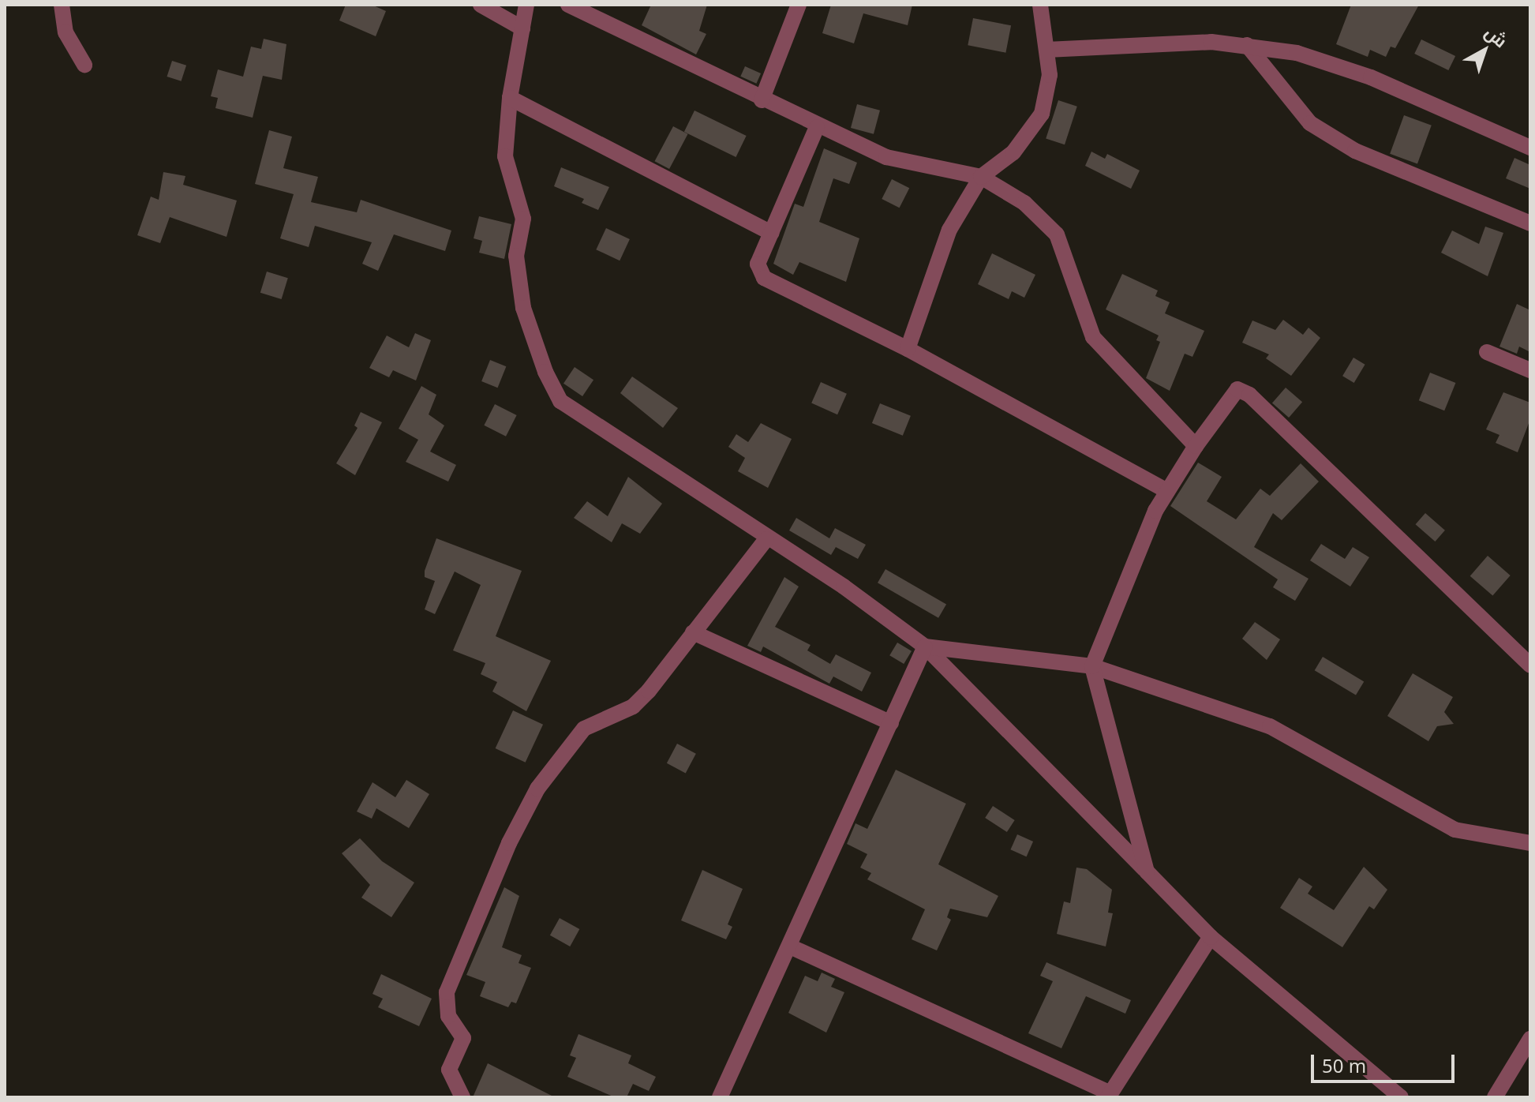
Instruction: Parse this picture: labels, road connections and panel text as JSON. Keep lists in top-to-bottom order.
{
  "scale_bar": "50 m",
  "north": "top right"
}
